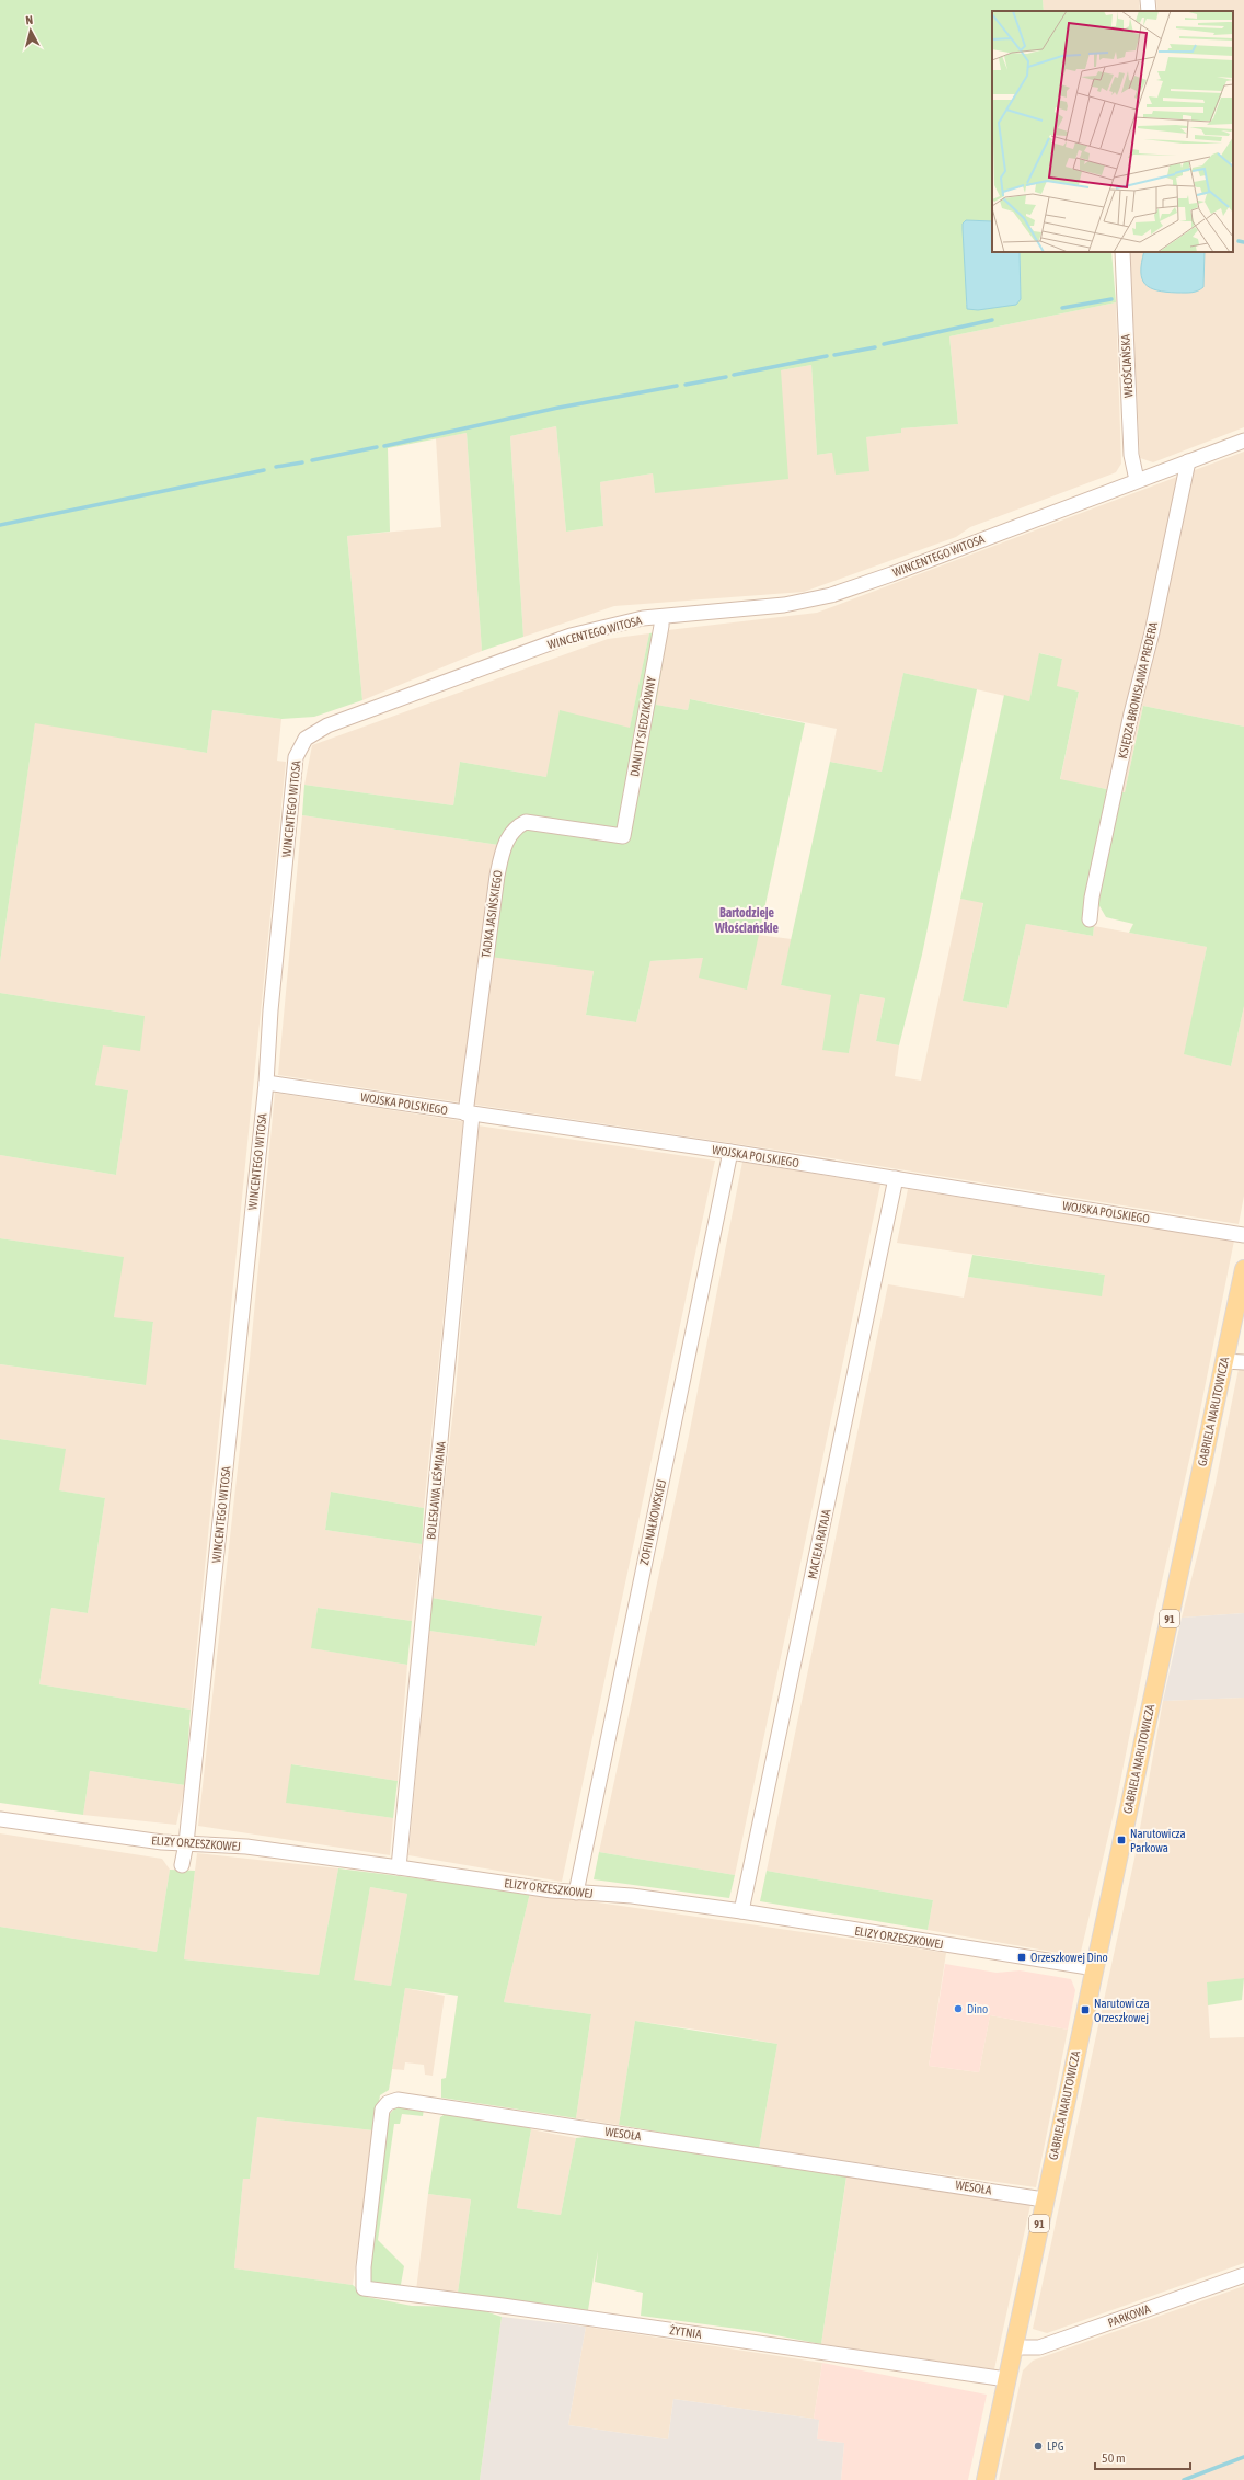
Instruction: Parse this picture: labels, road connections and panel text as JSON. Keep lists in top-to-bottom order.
{
  "streets": {
    "main road": ["GABRIELA NARUTOWICZA", "91"],
    "street": [
      "WŁOŚCIAŃSKA",
      "WINCENTEGO WITOSA",
      "KSIĘDZA BRONISŁAWA PREDERA",
      "DANUTY SIEDZIKÓWNY",
      "TADKA JASIŃSKIEGO",
      "WOJSKA POLSKIEGO",
      "BOLESŁAWA LEŚMIANA",
      "ZOFII NAŁKOWSKIEJ",
      "MACIEJA RATAJA",
      "ELIZY ORZESZKOWEJ",
      "WESOŁA",
      "PARKOWA",
      "ŻYTNIA"
    ]
  },
  "crossings": [
    ["WŁOŚCIAŃSKA", "WINCENTEGO WITOSA"],
    ["WINCENTEGO WITOSA", "KSIĘDZA BRONISŁAWA PREDERA"],
    ["WINCENTEGO WITOSA", "DANUTY SIEDZIKÓWNY"],
    ["WINCENTEGO WITOSA", "WOJSKA POLSKIEGO"],
    ["WINCENTEGO WITOSA", "ELIZY ORZESZKOWEJ"],
    ["DANUTY SIEDZIKÓWNY", "TADKA JASIŃSKIEGO"],
    ["TADKA JASIŃSKIEGO", "WOJSKA POLSKIEGO"],
    ["TADKA JASIŃSKIEGO", "BOLESŁAWA LEŚMIANA"],
    ["WOJSKA POLSKIEGO", "BOLESŁAWA LEŚMIANA"],
    ["WOJSKA POLSKIEGO", "ZOFII NAŁKOWSKIEJ"],
    ["WOJSKA POLSKIEGO", "MACIEJA RATAJA"],
    ["GABRIELA NARUTOWICZA", "ELIZY ORZESZKOWEJ"],
    ["GABRIELA NARUTOWICZA", "WESOŁA"],
    ["GABRIELA NARUTOWICZA", "PARKOWA"],
    ["GABRIELA NARUTOWICZA", "ŻYTNIA"],
    ["BOLESŁAWA LEŚMIANA", "ELIZY ORZESZKOWEJ"],
    ["ZOFII NAŁKOWSKIEJ", "ELIZY ORZESZKOWEJ"],
    ["MACIEJA RATAJA", "ELIZY ORZESZKOWEJ"],
    ["WESOŁA", "ŻYTNIA"]
  ],
  "districts": ["Bartodzieje Włościańskie"],
  "places": {
    "transit": ["Narutowicza Parkowa", "Orzeszkowej Dino", "Narutowicza Orzeszkowej"],
    "other": ["Dino", "LPG"]
  },
  "scale_bar": "50 m",
  "north": "top"
}
